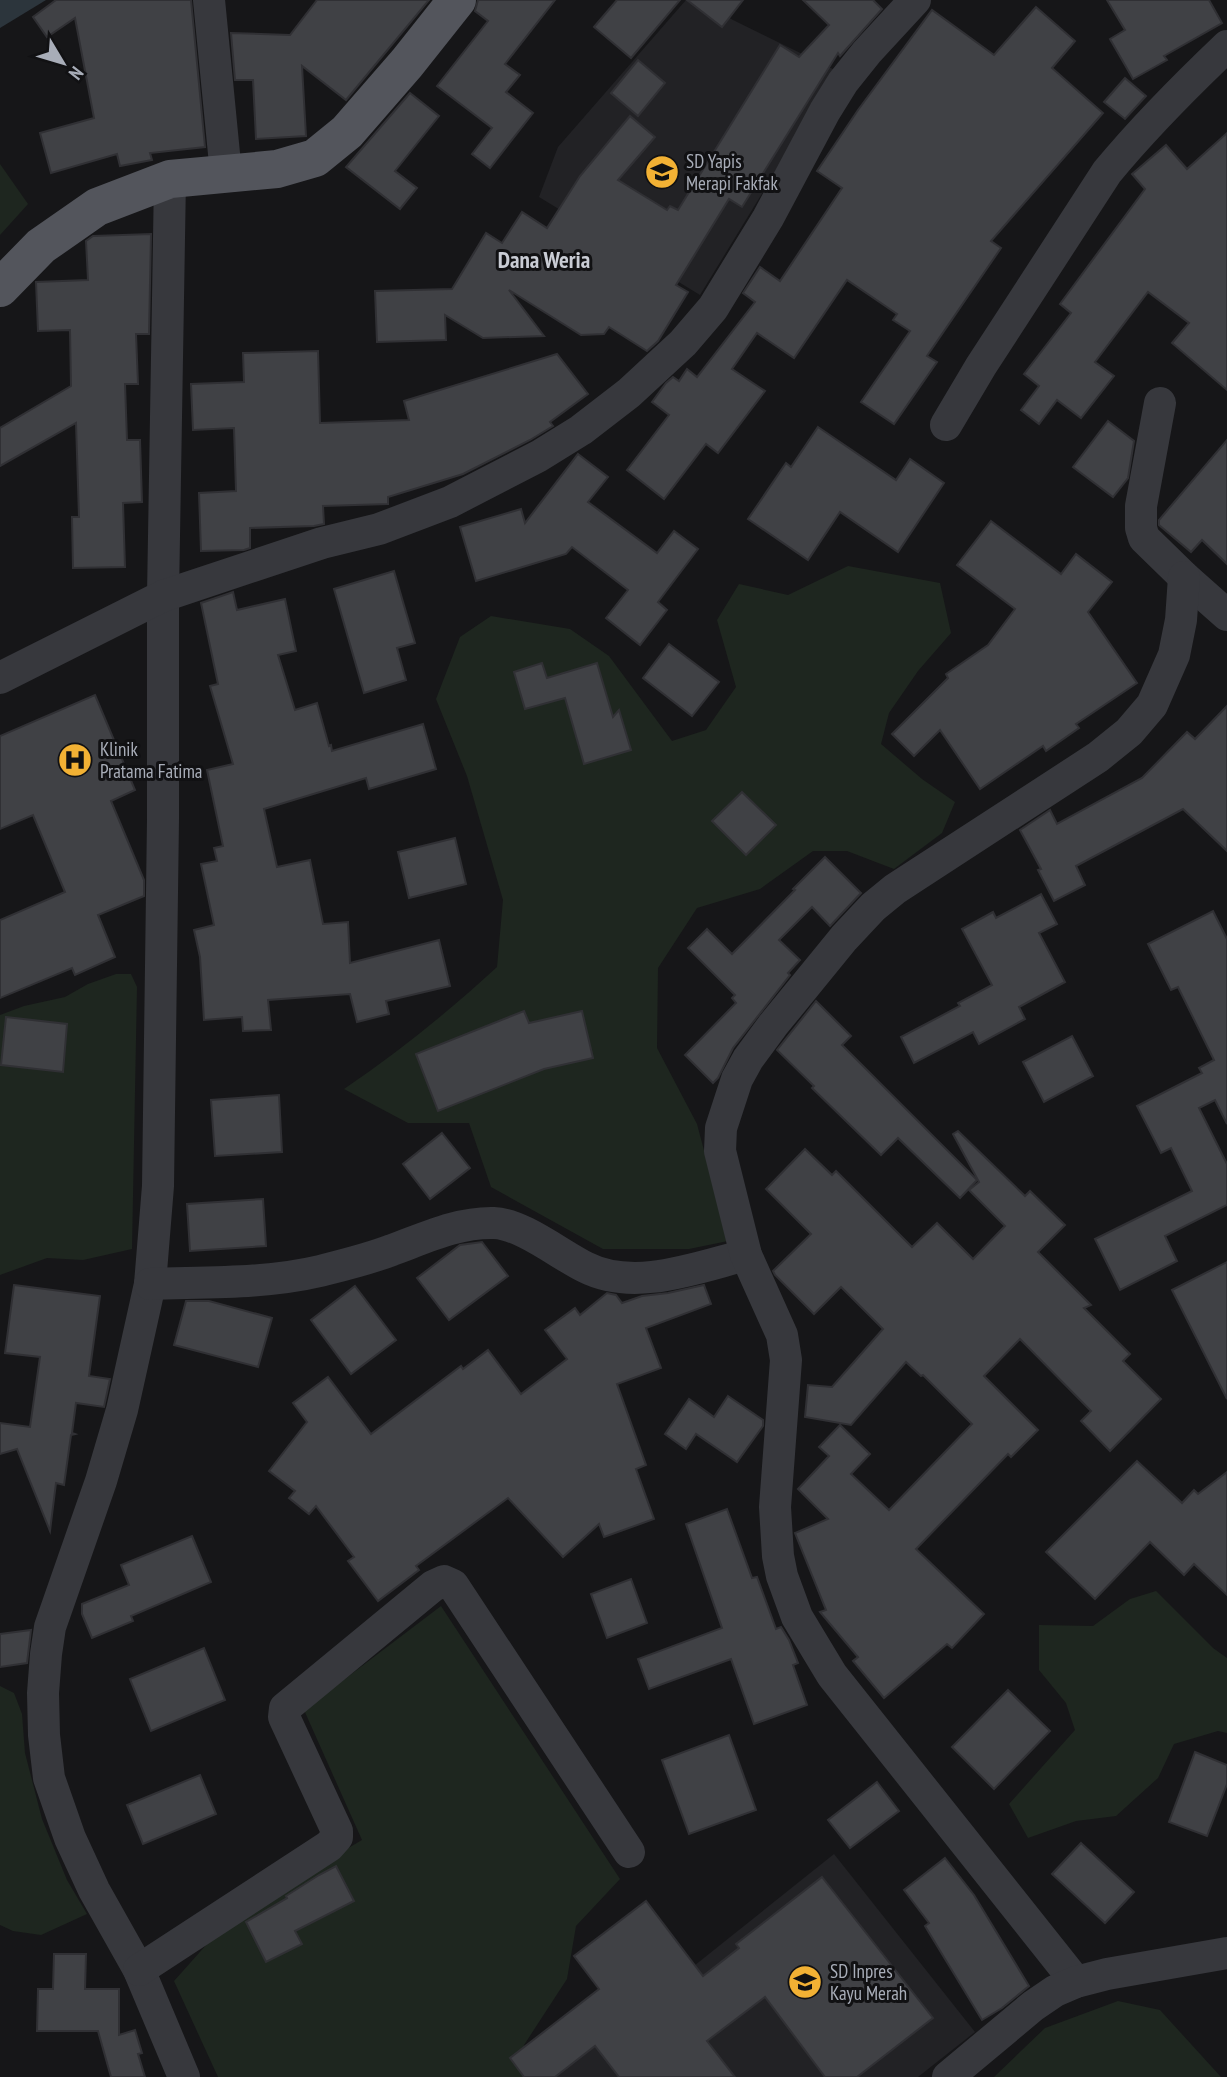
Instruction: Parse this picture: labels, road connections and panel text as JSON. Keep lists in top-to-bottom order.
{
  "districts": ["Dana Weria"],
  "places": {
    "school or university": ["SD Yapis Merapi Fakfak", "SD Inpres Kayu Merah"],
    "hospital": ["Klinik Pratama Fatima"]
  },
  "north": "bottom right"
}
